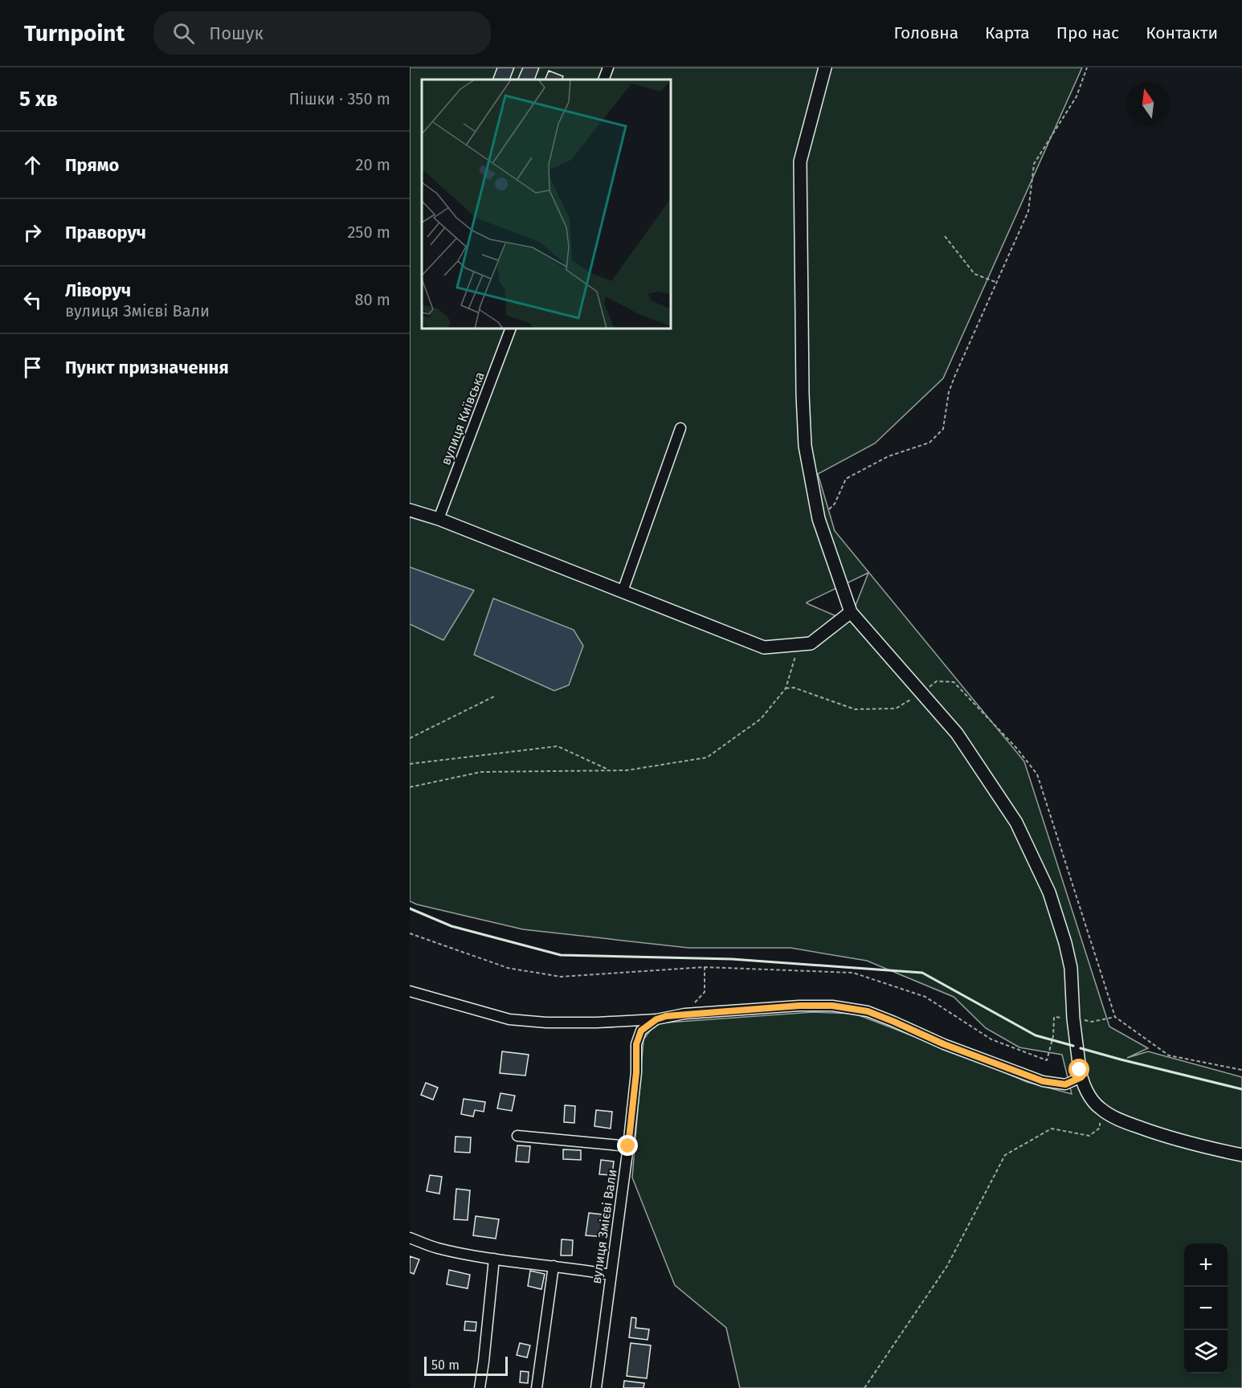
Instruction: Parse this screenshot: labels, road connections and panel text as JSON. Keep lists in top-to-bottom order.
{
  "streets": {
    "street": ["вулиця Київська", "вулиця Змієві Вали"]
  },
  "scale_bar": "50 m",
  "north": "top",
  "page": {
    "header": "Turnpoint",
    "search": "Пошук",
    "nav": [
      "Головна",
      "Карта",
      "Про нас",
      "Контакти"
    ],
    "heading": ["5 хв", "Пішки · 350 m"],
    "list": [
      ["Прямо", "20 m"],
      ["Праворуч", "250 m"],
      ["Ліворуч", "вулиця Змієві Вали", "80 m"],
      "Пункт призначення"
    ],
    "map_buttons": ["+", "−"],
    "scale": "50 m"
  }
}
